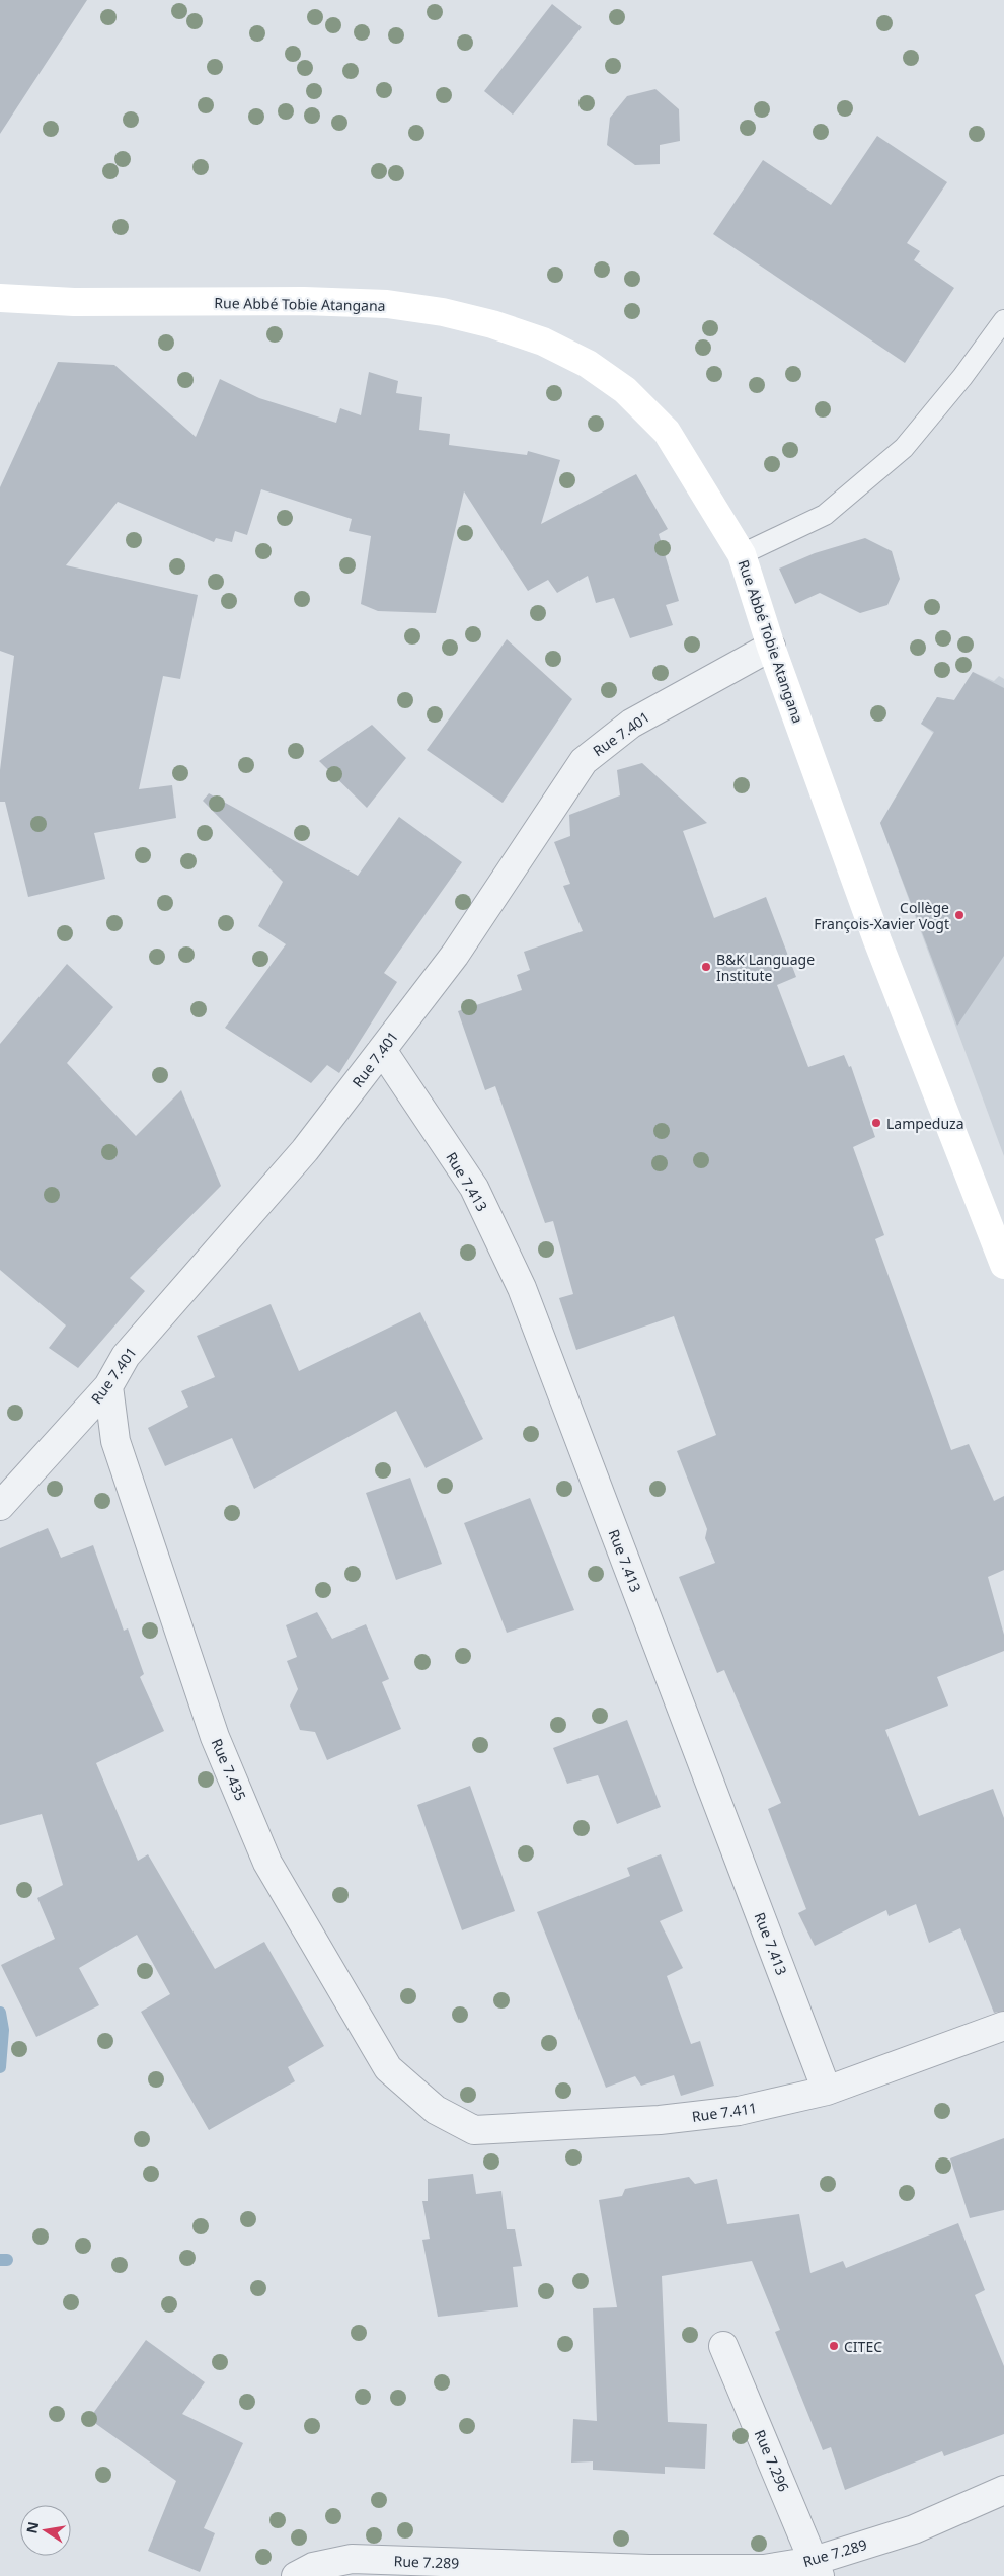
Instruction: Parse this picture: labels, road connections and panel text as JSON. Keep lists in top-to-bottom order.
{
  "streets": {
    "main road": ["Rue Abbé Tobie Atangana"],
    "street": [
      "Rue 7.401",
      "Rue 7.413",
      "Rue 7.435",
      "Rue 7.411",
      "Rue 7.296",
      "Rue 7.289"
    ]
  },
  "crossings": [
    ["Rue Abbé Tobie Atangana", "Rue 7.401"],
    ["Rue 7.401", "Rue 7.413"],
    ["Rue 7.401", "Rue 7.435"],
    ["Rue 7.413", "Rue 7.411"],
    ["Rue 7.435", "Rue 7.411"],
    ["Rue 7.296", "Rue 7.289"]
  ],
  "places": [
    "Collège François-Xavier Vogt",
    "B&K Language Institute",
    "Lampeduza",
    "CITEC"
  ],
  "north": "left"
}
